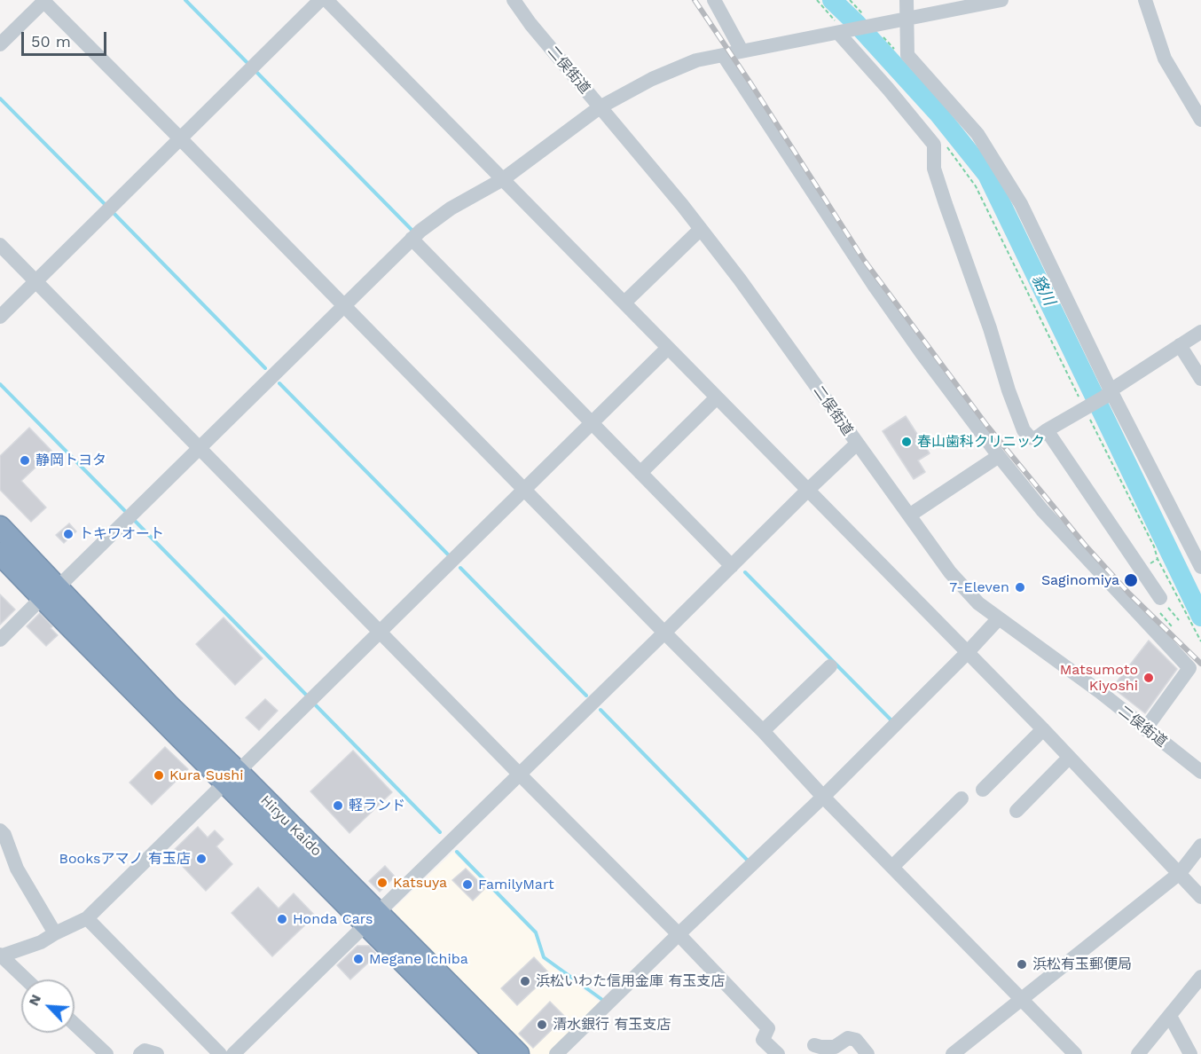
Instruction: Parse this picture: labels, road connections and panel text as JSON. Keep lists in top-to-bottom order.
{
  "streets": {
    "highway": ["Hiryu Kaido"],
    "street": ["二俣街道"]
  },
  "water": ["貉川"],
  "places": [
    "春山歯科クリニック",
    "静岡トヨタ",
    "トキワオート",
    "Saginomiya",
    "7-Eleven",
    "Matsumoto Kiyoshi",
    "Kura Sushi",
    "軽ランド",
    "Booksアマノ 有玉店",
    "Katsuya",
    "FamilyMart",
    "Honda Cars",
    "Megane Ichiba",
    "浜松有玉郵便局",
    "浜松いわた信用金庫 有玉支店",
    "清水銀行 有玉支店"
  ],
  "scale_bar": "50 m",
  "north": "top left"
}
